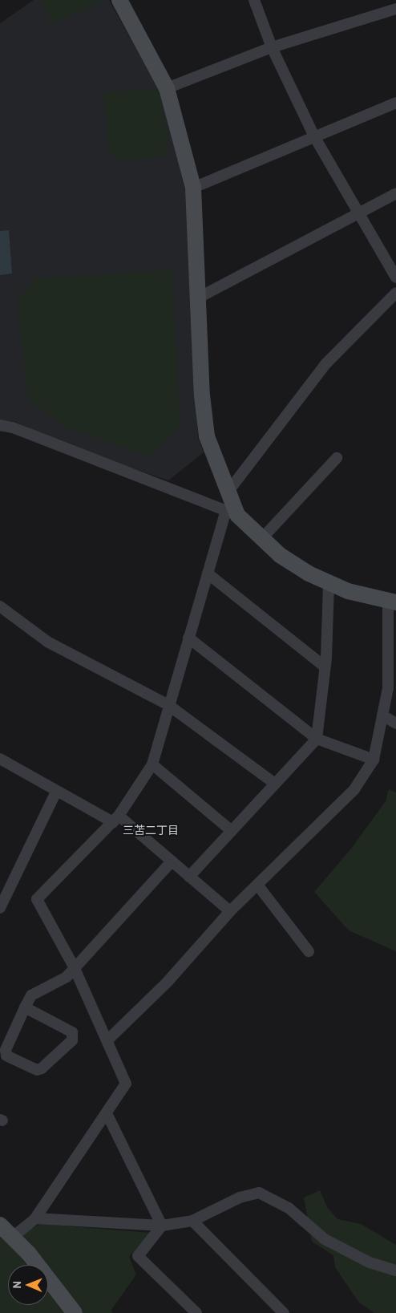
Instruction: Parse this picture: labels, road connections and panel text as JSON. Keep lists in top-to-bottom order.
{
  "districts": ["三苫二丁目"],
  "north": "left"
}
